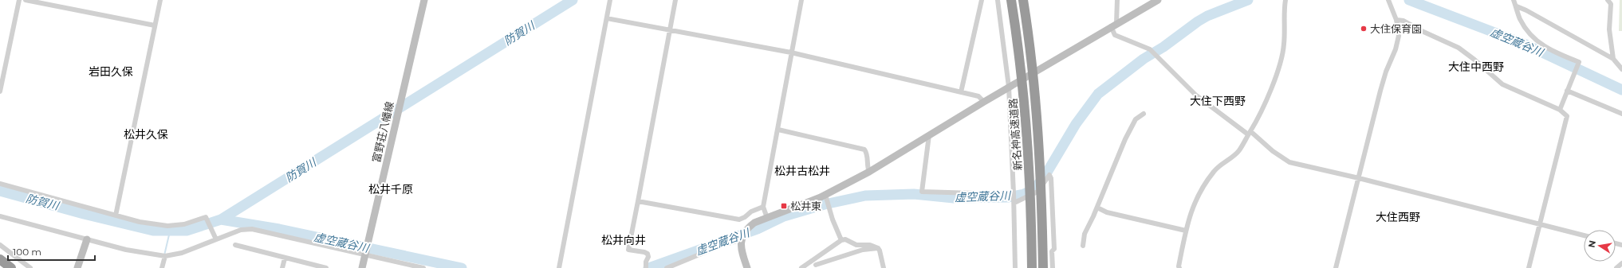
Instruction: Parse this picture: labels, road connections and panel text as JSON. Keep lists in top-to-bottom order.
{
  "streets": {
    "highway": ["新名神高速道路"],
    "street": ["富野荘八幡線"]
  },
  "districts": [
    "大住中西野",
    "岩田久保",
    "大住下西野",
    "松井久保",
    "松井古松井",
    "松井千原",
    "大住西野",
    "松井向井"
  ],
  "water": ["防賀川", "虚空蔵谷川"],
  "places": {
    "other": ["大住保育園"],
    "transit": ["松井東"]
  },
  "scale_bar": "100 m",
  "north": "left"
}
